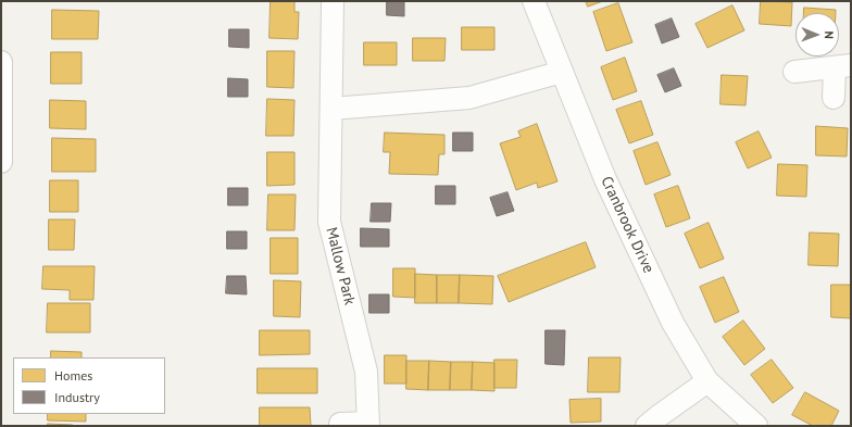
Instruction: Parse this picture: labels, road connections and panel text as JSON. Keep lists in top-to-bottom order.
{
  "streets": {
    "street": ["Cranbrook Drive", "Mallow Park"]
  },
  "legend": ["Homes", "Industry"],
  "north": "right"
}
